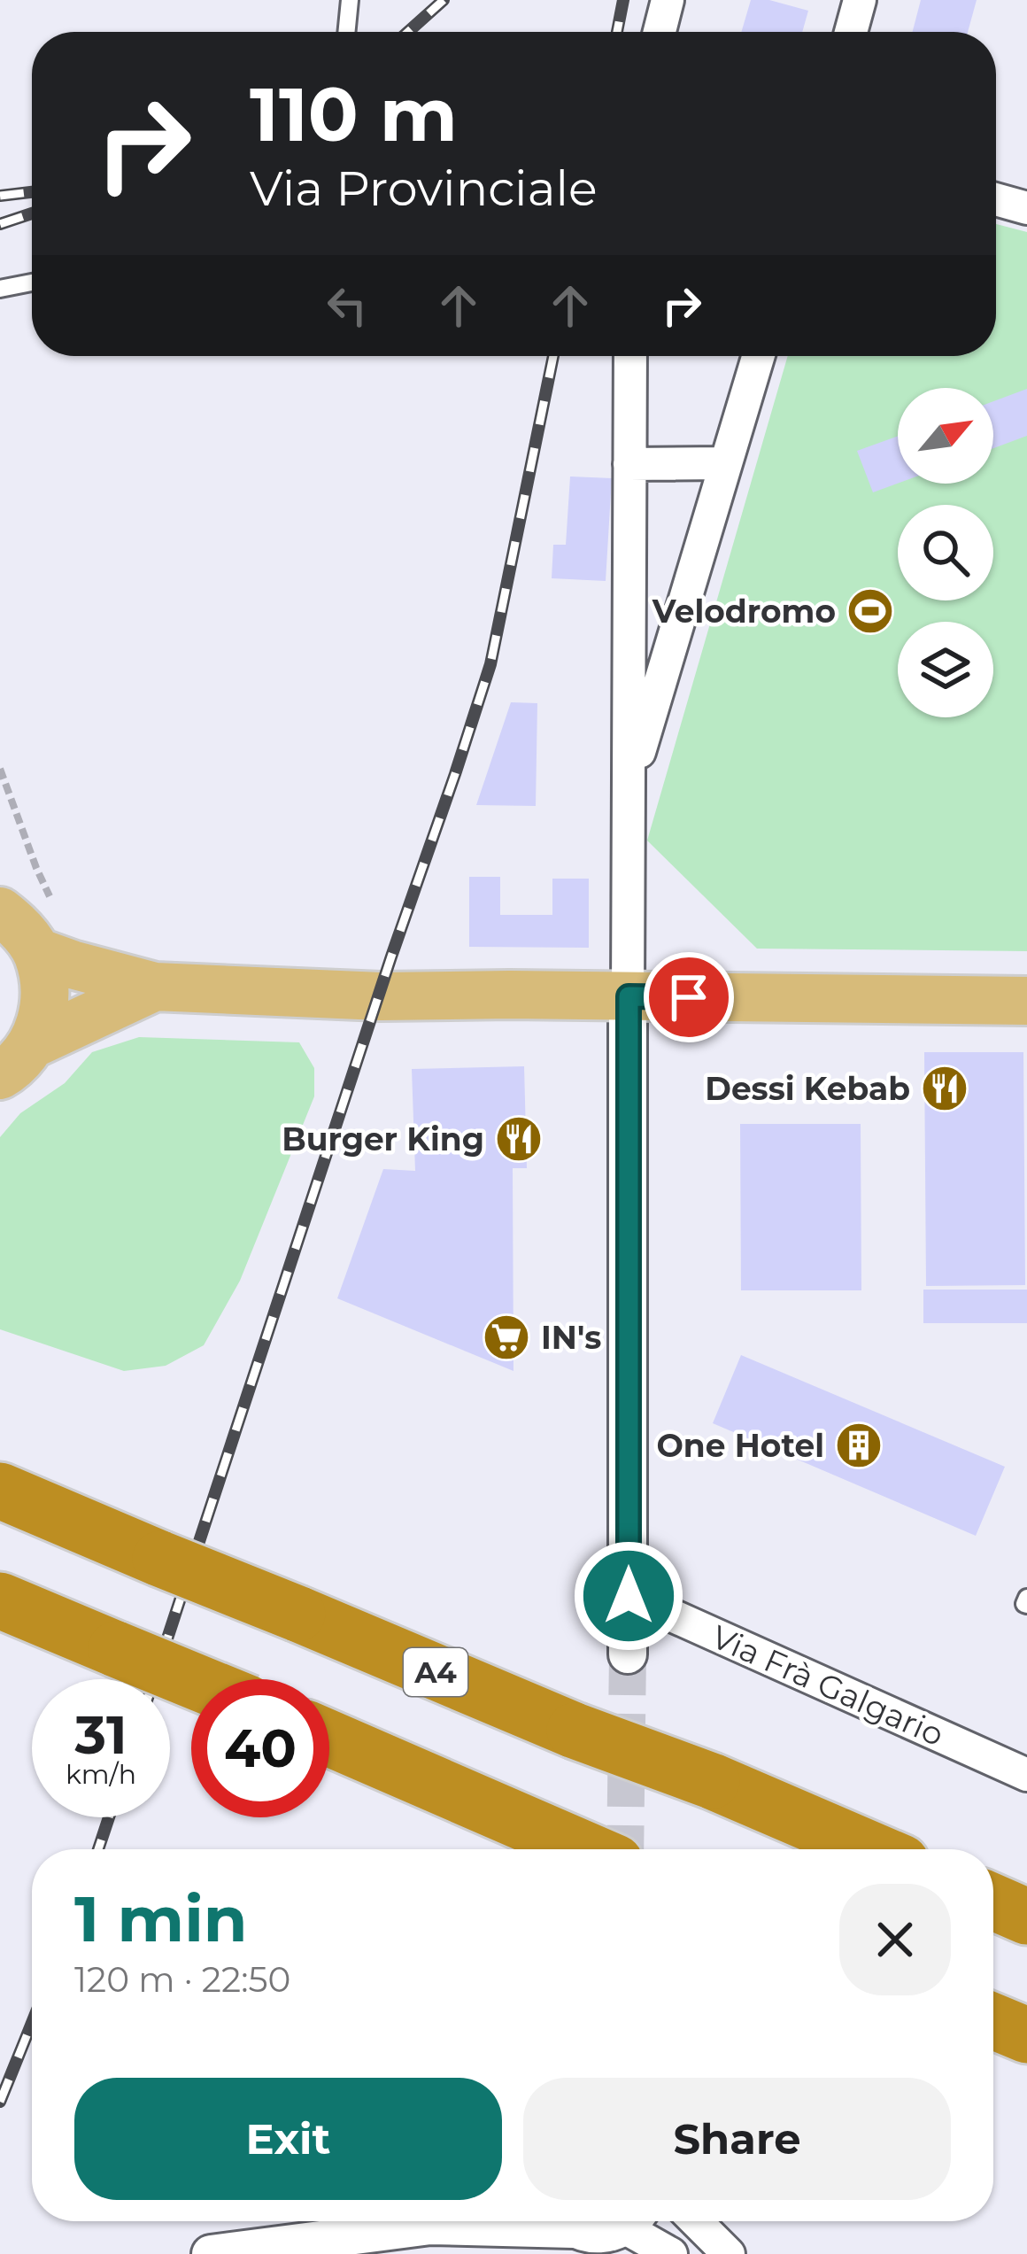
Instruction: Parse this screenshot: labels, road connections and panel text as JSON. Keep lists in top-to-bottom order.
{
  "streets": {
    "highway": ["A4"],
    "street": ["Via Frà Galgario"]
  },
  "places": {
    "sports": ["Velodromo"],
    "restaurant": ["Dessi Kebab", "Burger King"],
    "supermarket": ["IN's"],
    "building": ["One Hotel"]
  },
  "north": "top right",
  "page": {
    "turn": ["110 m", "Via Provinciale"],
    "speed": "31 km/h",
    "limit": "40",
    "heading": ["1 min", "120 m · 22:50"],
    "buttons": ["Exit", "Share"]
  }
}
